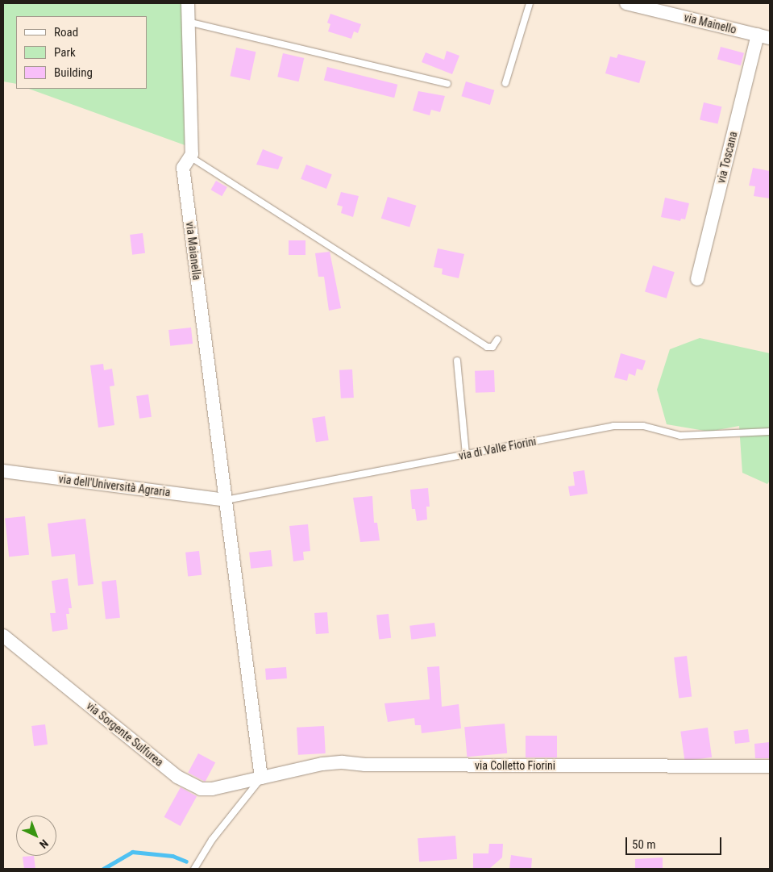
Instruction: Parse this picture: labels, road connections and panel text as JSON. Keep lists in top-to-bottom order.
{
  "streets": {
    "street": [
      "via Mainello",
      "via Toscana",
      "via Maianella",
      "via dell'Università Agraria",
      "via Sorgente Sulfurea",
      "via Colletto Fiorini"
    ],
    "lane": ["via di Valle Fiorini"]
  },
  "crossings": [
    ["via Mainello", "via Toscana"],
    ["via Maianella", "via di Valle Fiorini"],
    ["via Maianella", "via dell'Università Agraria"],
    ["via Maianella", "via Sorgente Sulfurea"],
    ["via Maianella", "via Colletto Fiorini"],
    ["via di Valle Fiorini", "via dell'Università Agraria"],
    ["via Sorgente Sulfurea", "via Colletto Fiorini"]
  ],
  "legend": ["Road", "Park", "Building"],
  "scale_bar": "50 m",
  "north": "bottom right"
}
